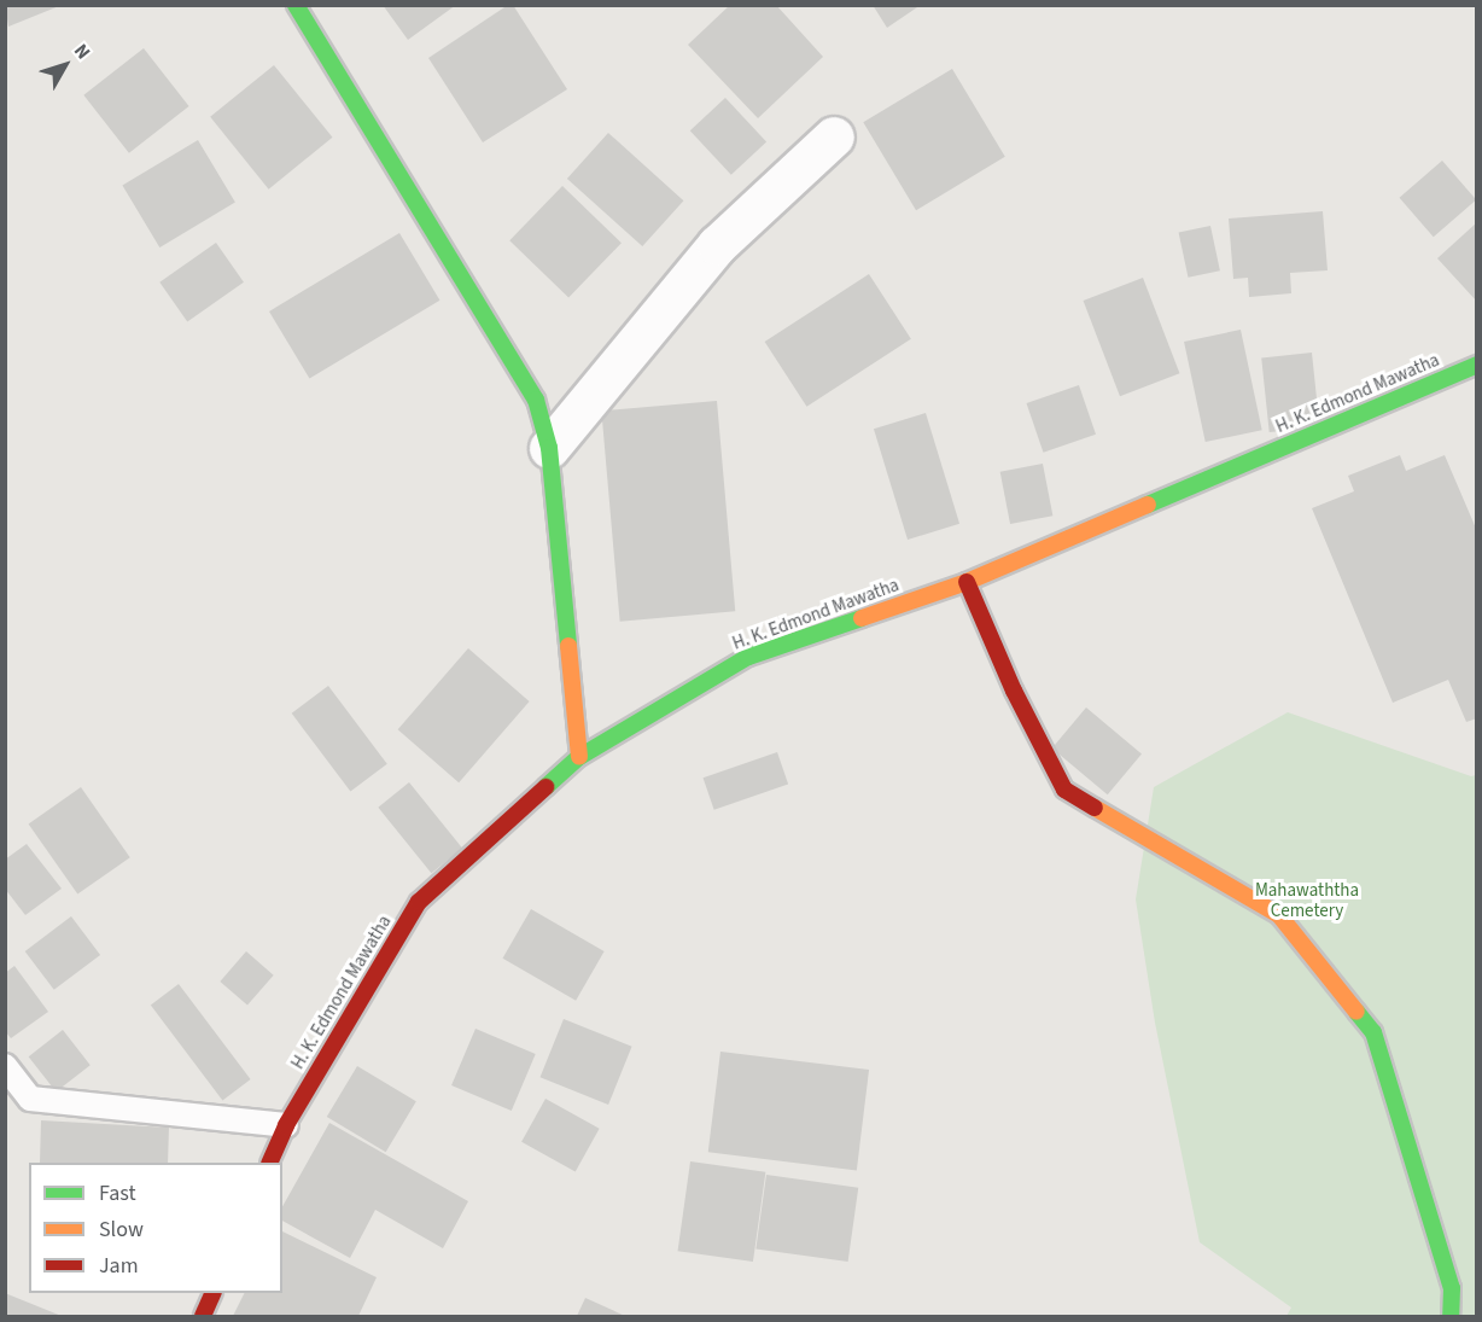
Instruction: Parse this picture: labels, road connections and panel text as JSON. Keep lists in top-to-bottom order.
{
  "streets": {
    "street": ["H. K. Edmond Mawatha"]
  },
  "parks": ["Mahawaththa Cemetery"],
  "legend": ["Fast", "Slow", "Jam"],
  "north": "top right"
}
